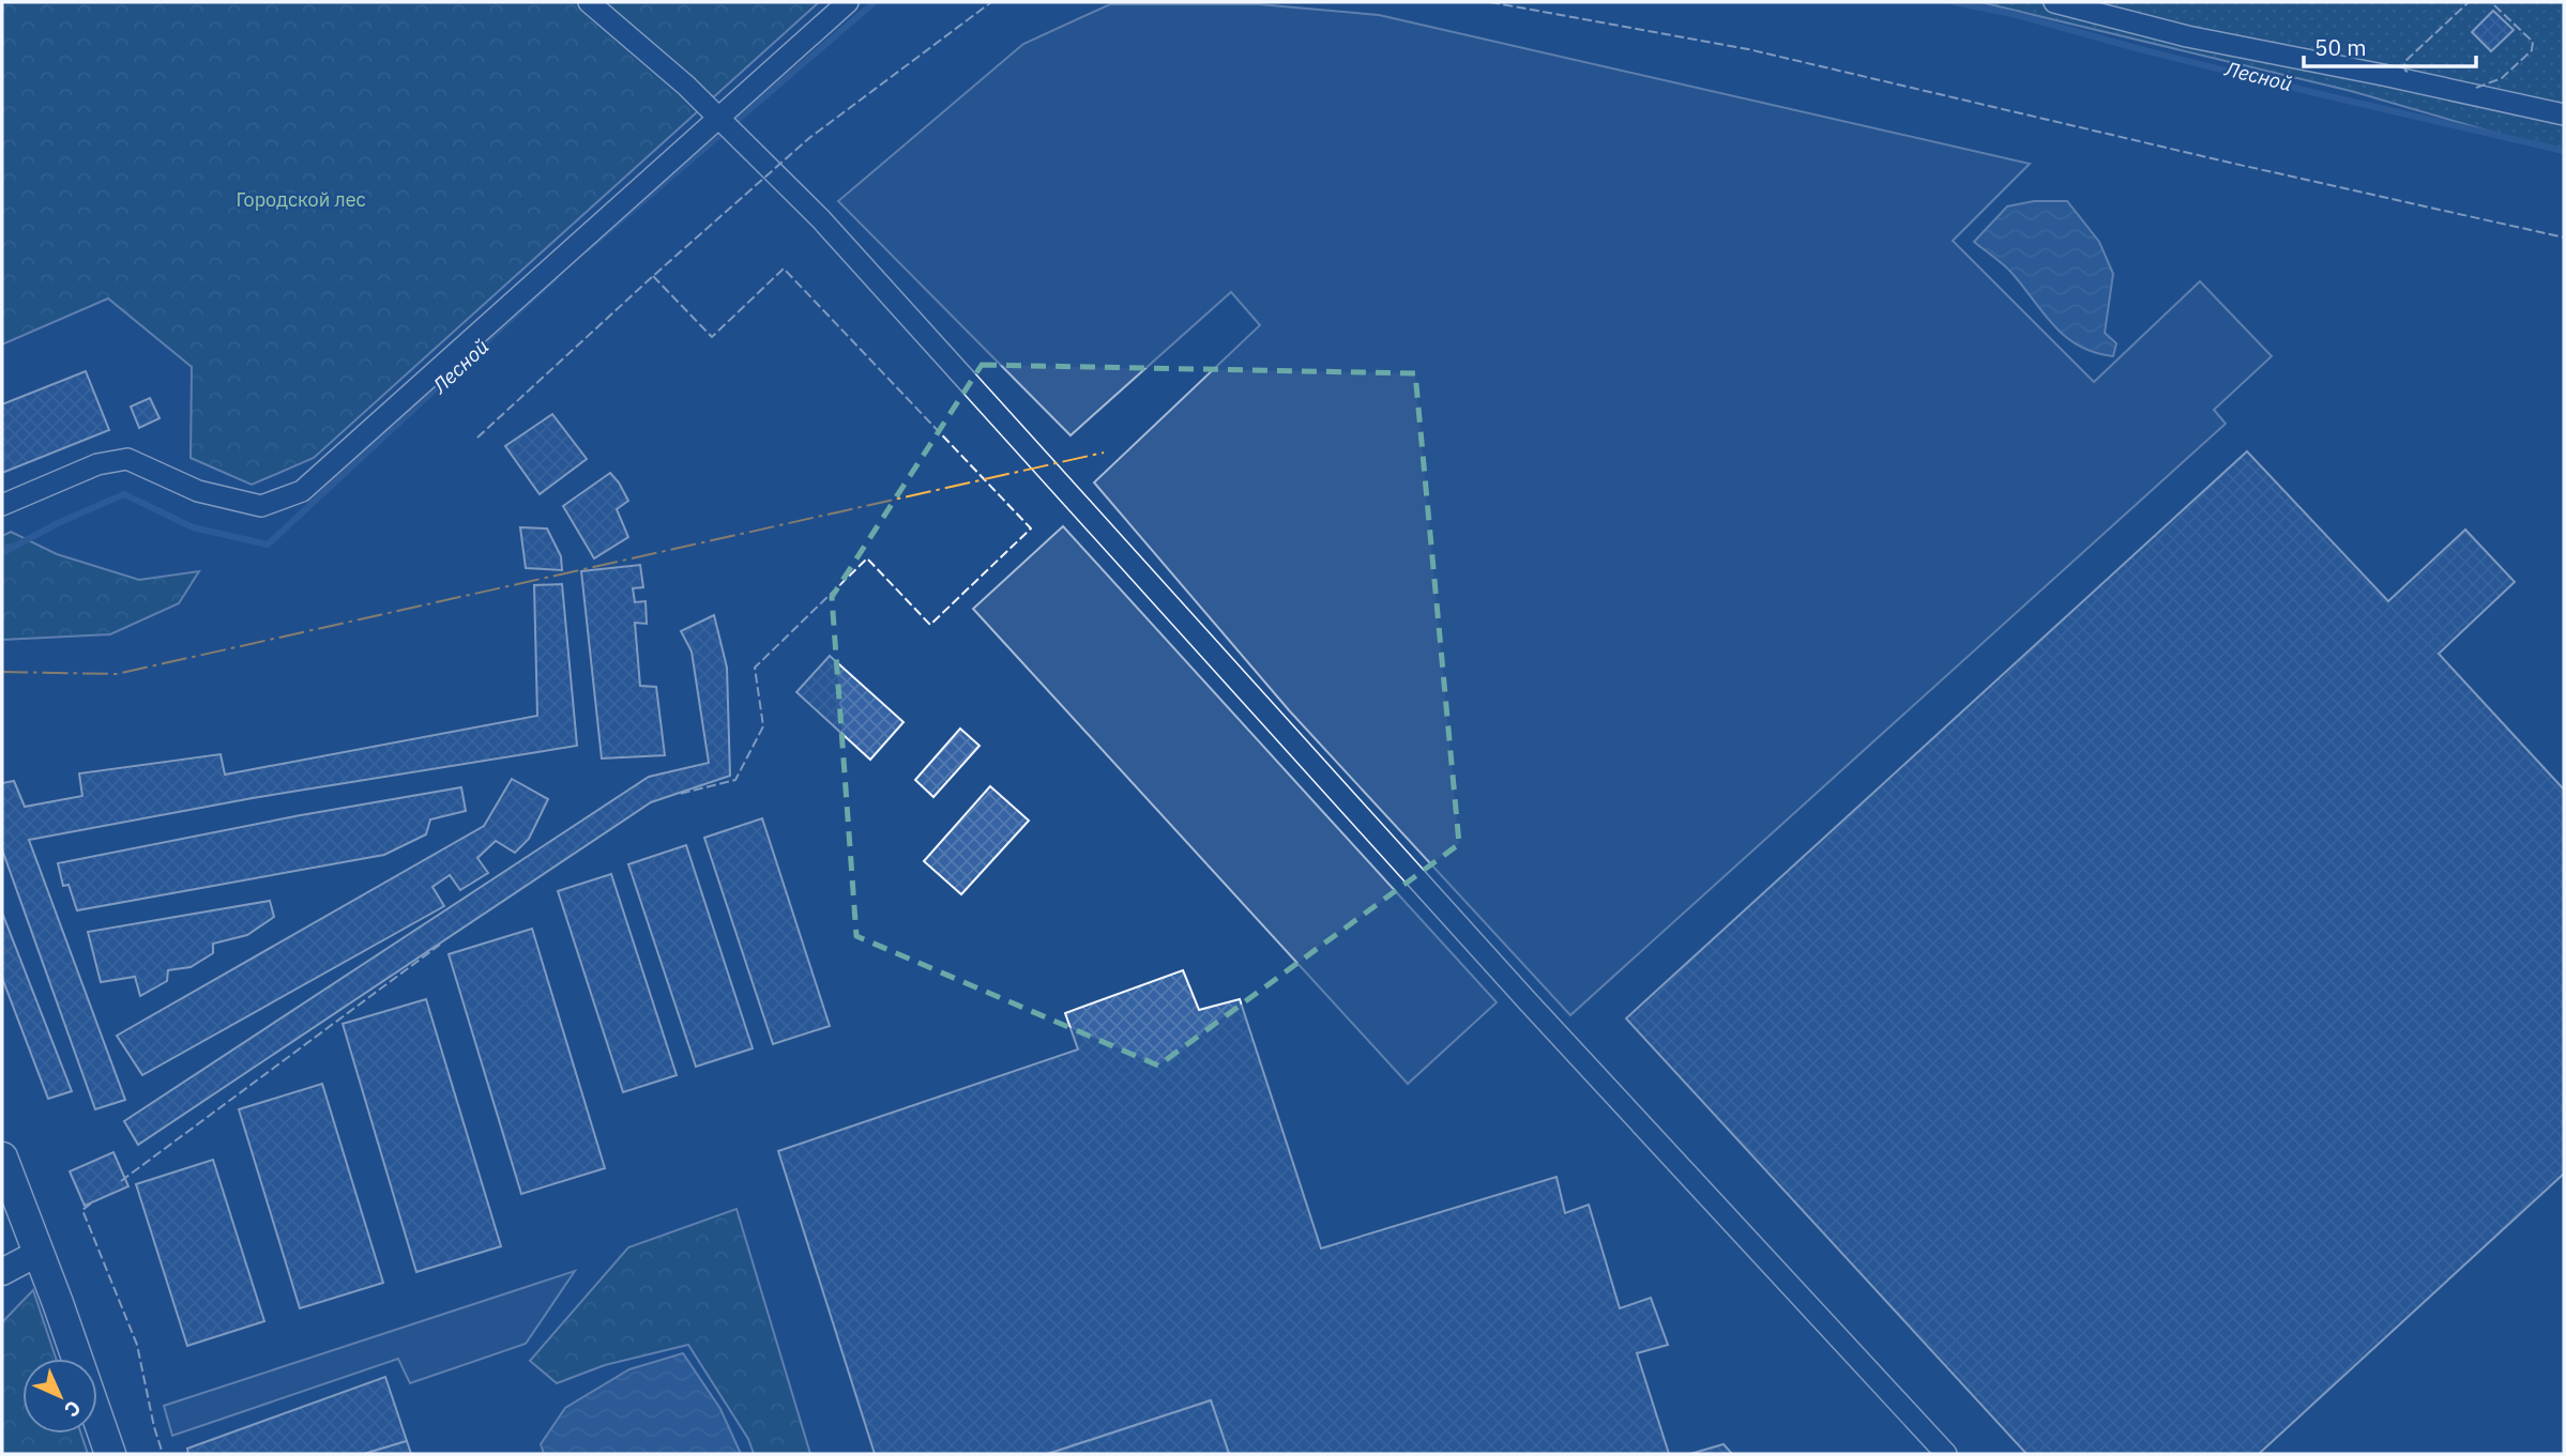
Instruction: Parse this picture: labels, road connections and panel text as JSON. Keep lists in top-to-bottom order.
{
  "water": ["Лесной"],
  "parks": ["Городской лес"],
  "scale_bar": "50 m",
  "north": "bottom right"
}
